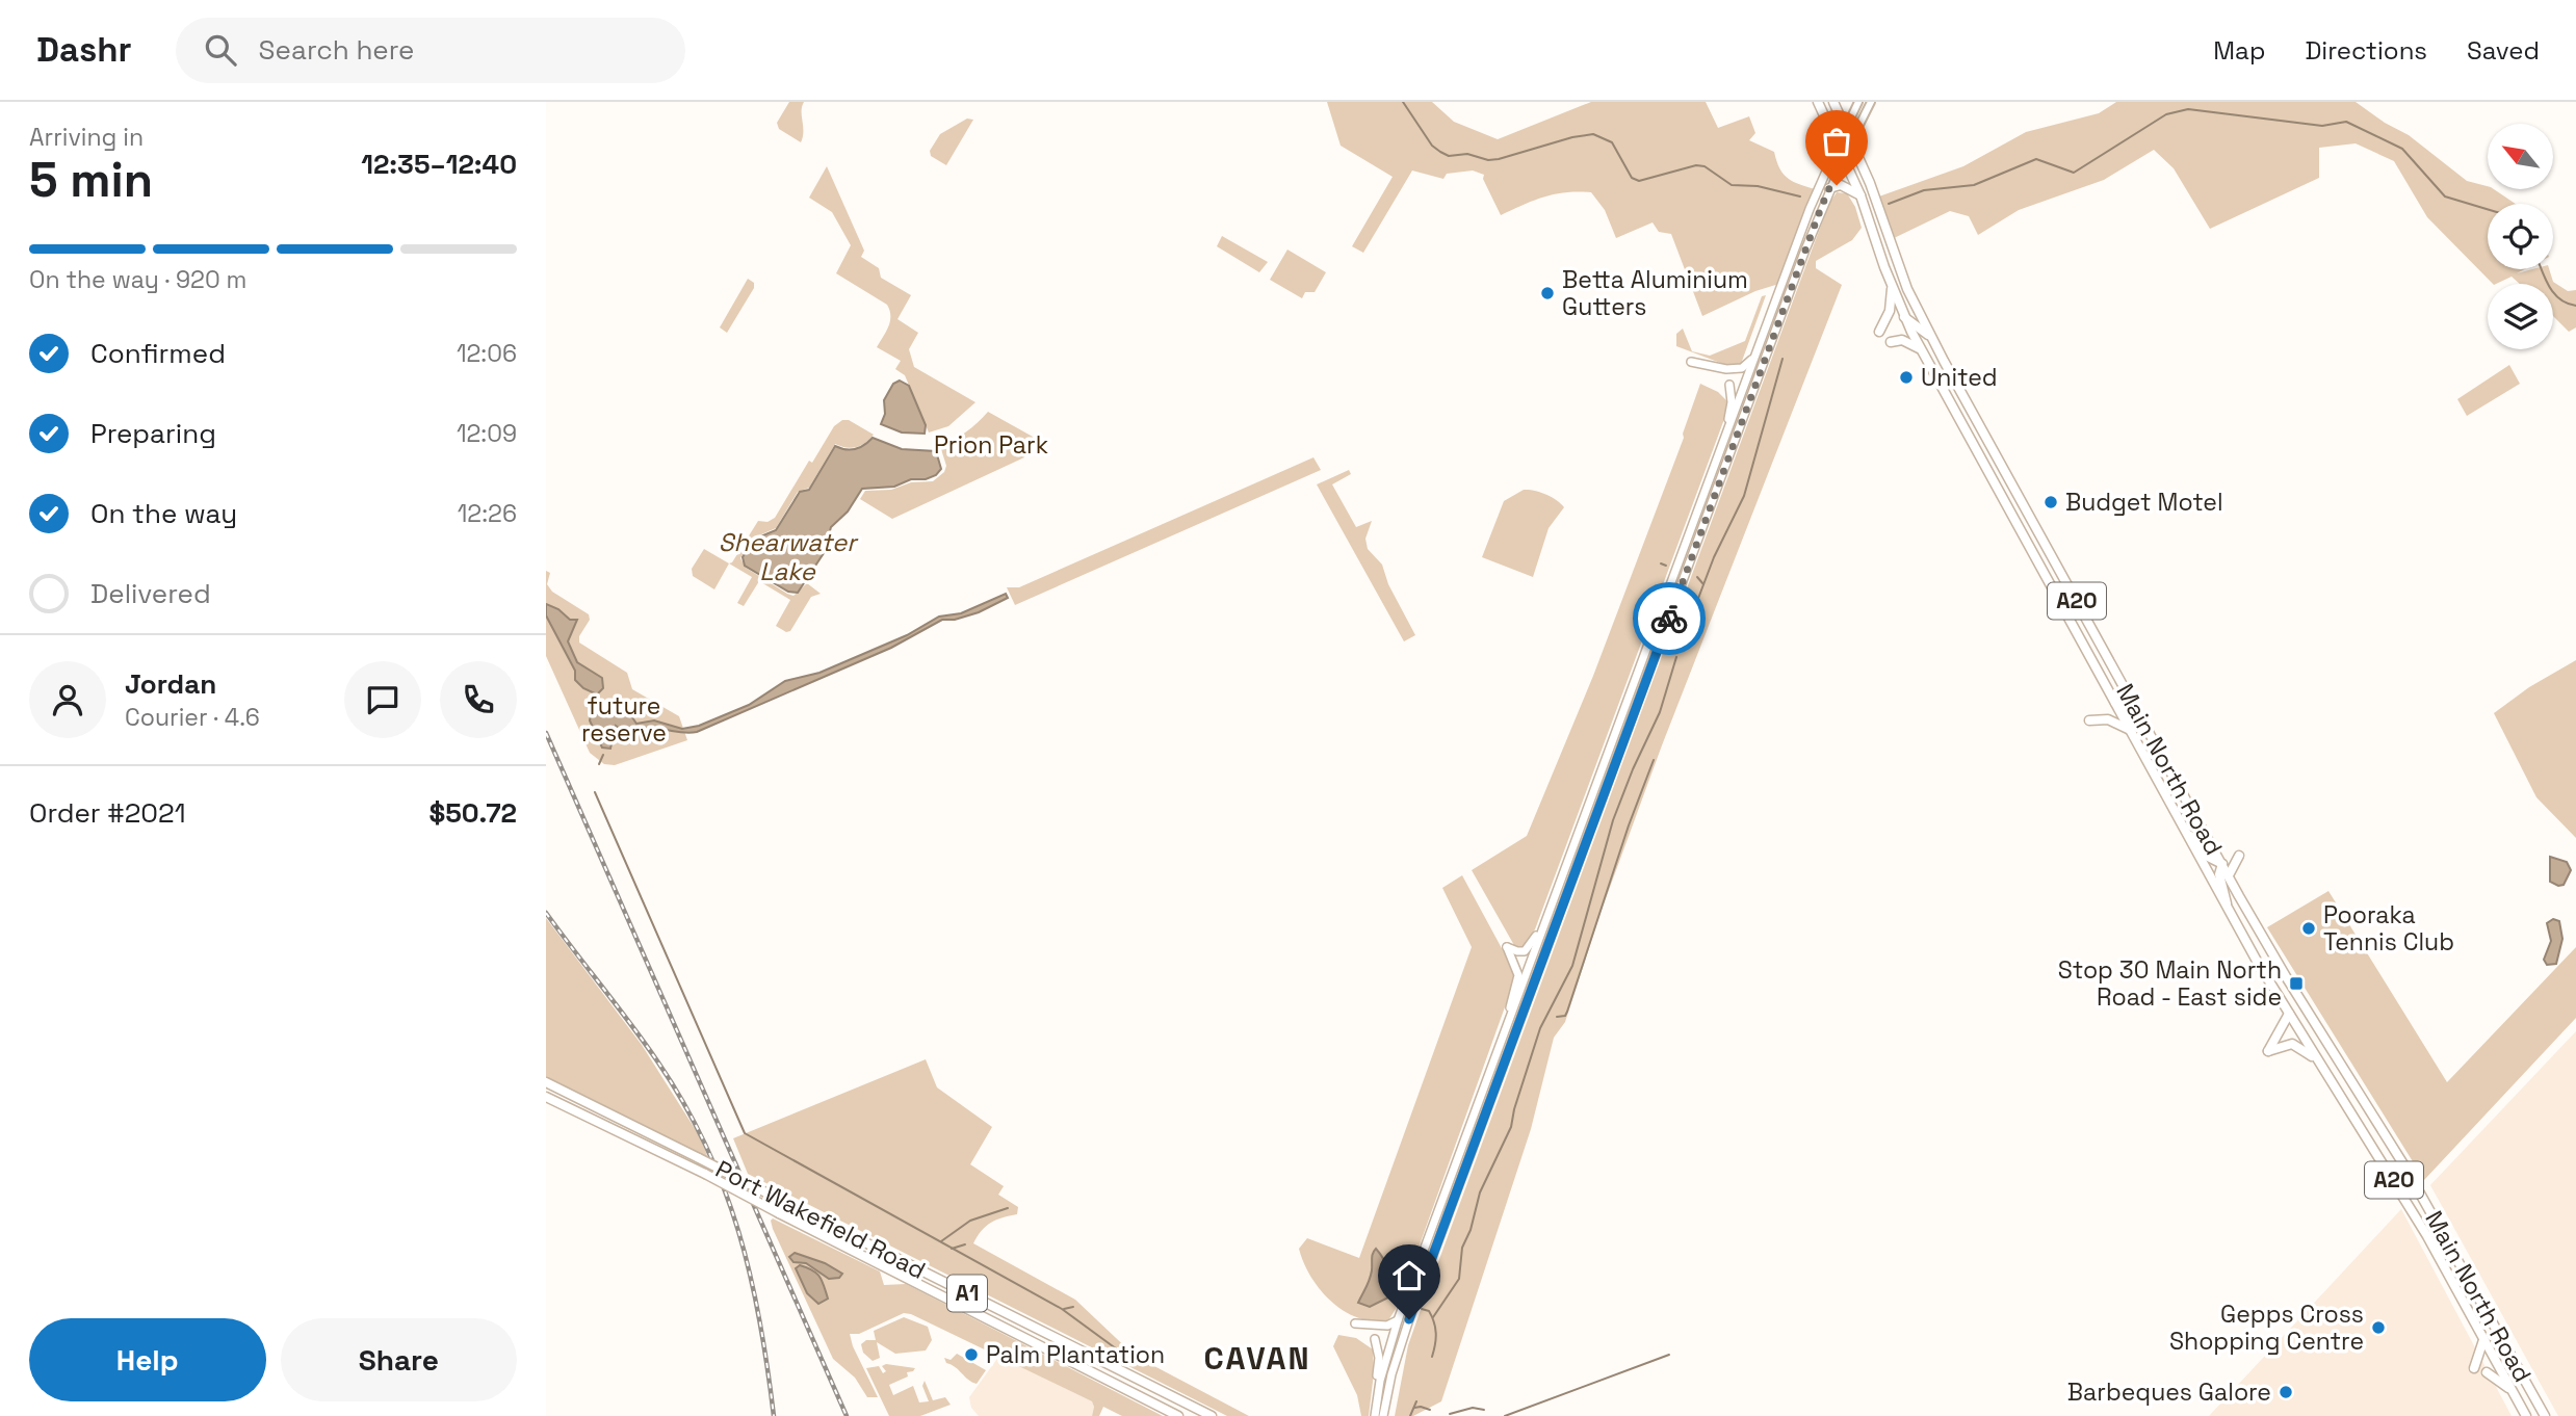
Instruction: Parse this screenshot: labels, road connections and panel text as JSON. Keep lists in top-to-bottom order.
{
  "streets": {
    "highway": [
      "A20",
      "Main North Road",
      "Port Wakefield Road",
      "A1"
    ]
  },
  "districts": ["CAVAN"],
  "water": ["Shearwater Lake"],
  "parks": ["Prion Park", "future reserve"],
  "places": {
    "other": [
      "Betta Aluminium Gutters",
      "United",
      "Budget Motel",
      "Pooraka Tennis Club",
      "Gepps Cross Shopping Centre",
      "Palm Plantation",
      "Barbeques Galore"
    ],
    "transit": ["Stop 30 Main North Road - East side"]
  },
  "north": "top left",
  "page": {
    "header": "Dashr",
    "search": "Search here",
    "nav": ["Map", "Directions", "Saved"],
    "heading": ["5 min", "Arriving in", "12:35–12:40"],
    "panel": [
      "Jordan",
      "Courier · 4.6",
      "Order #2021",
      "$50.72"
    ],
    "bar": "On the way · 920 m",
    "list": [
      ["Confirmed", "12:06"],
      ["Preparing", "12:09"],
      ["On the way", "12:26"],
      "Delivered"
    ],
    "buttons": ["Help", "Share"]
  }
}
